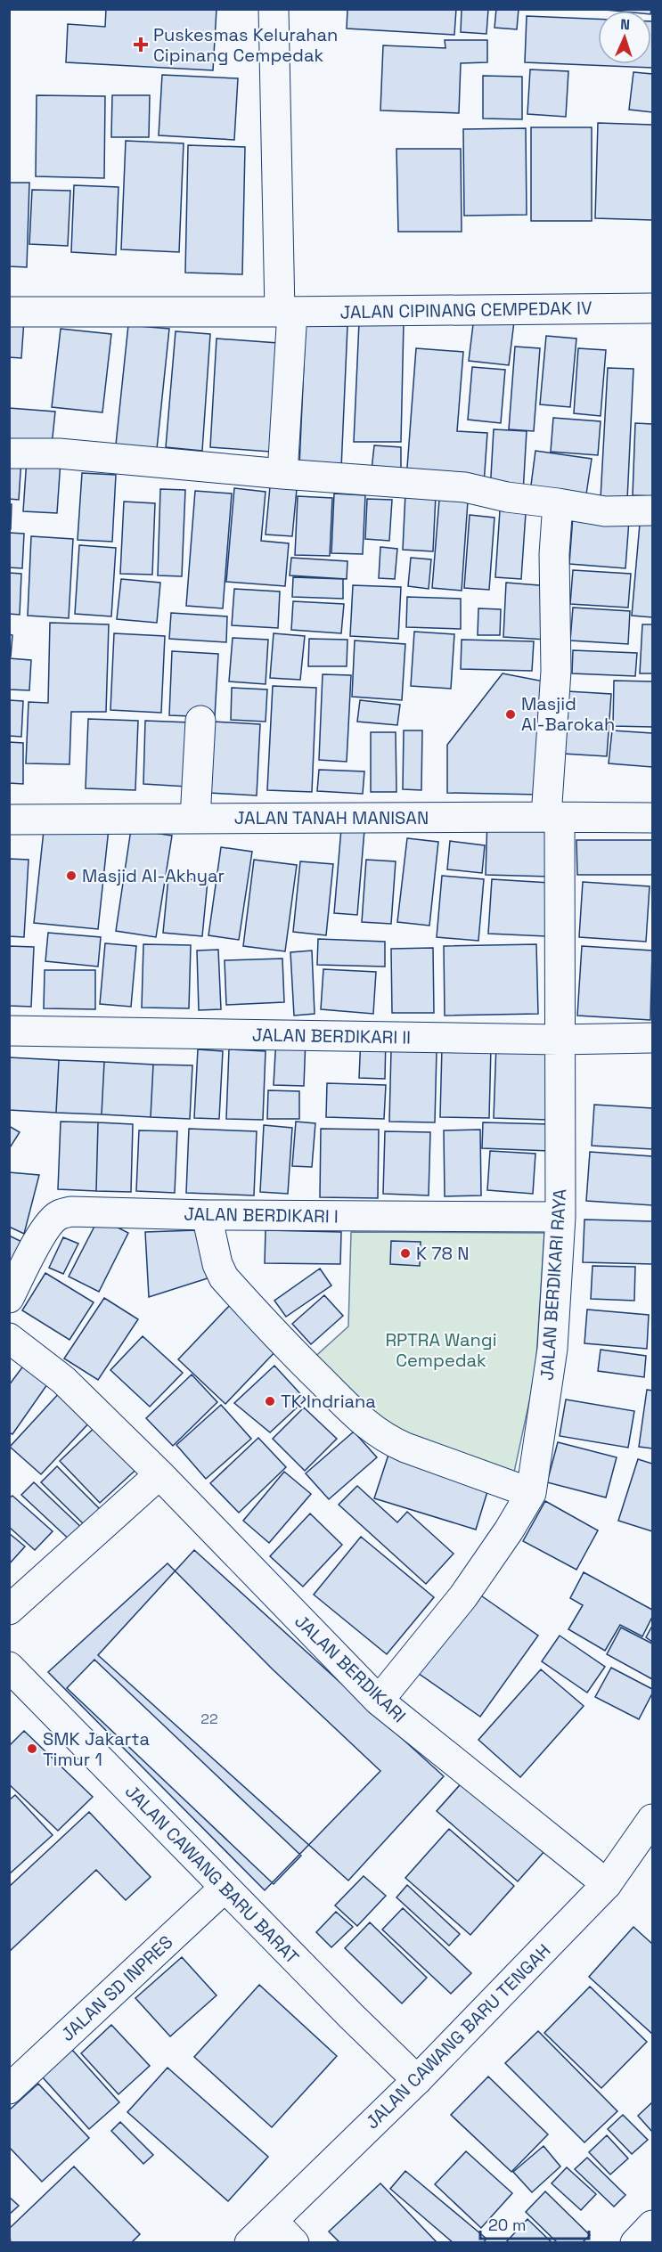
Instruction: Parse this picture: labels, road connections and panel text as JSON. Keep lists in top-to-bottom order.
{
  "streets": {
    "street": [
      "JALAN CIPINANG CEMPEDAK IV",
      "JALAN TANAH MANISAN",
      "JALAN BERDIKARI II",
      "JALAN BERDIKARI I",
      "JALAN BERDIKARI RAYA",
      "JALAN BERDIKARI",
      "JALAN CAWANG BARU BARAT",
      "JALAN SD INPRES",
      "JALAN CAWANG BARU TENGAH"
    ]
  },
  "crossings": [
    ["JALAN TANAH MANISAN", "JALAN BERDIKARI RAYA"],
    ["JALAN BERDIKARI II", "JALAN BERDIKARI RAYA"],
    ["JALAN BERDIKARI I", "JALAN BERDIKARI RAYA"],
    ["JALAN BERDIKARI RAYA", "JALAN BERDIKARI"],
    ["JALAN BERDIKARI", "JALAN CAWANG BARU TENGAH"],
    ["JALAN CAWANG BARU BARAT", "JALAN SD INPRES"],
    ["JALAN CAWANG BARU BARAT", "JALAN CAWANG BARU TENGAH"]
  ],
  "parks": ["RPTRA Wangi Cempedak"],
  "places": {
    "health": ["Puskesmas Kelurahan Cipinang Cempedak"],
    "other": [
      "Masjid Al-Barokah",
      "Masjid Al-Akhyar",
      "K 78 N",
      "TK Indriana",
      "SMK Jakarta Timur 1"
    ]
  },
  "house_numbers": ["22"],
  "scale_bar": "20 m",
  "north": "top"
}
